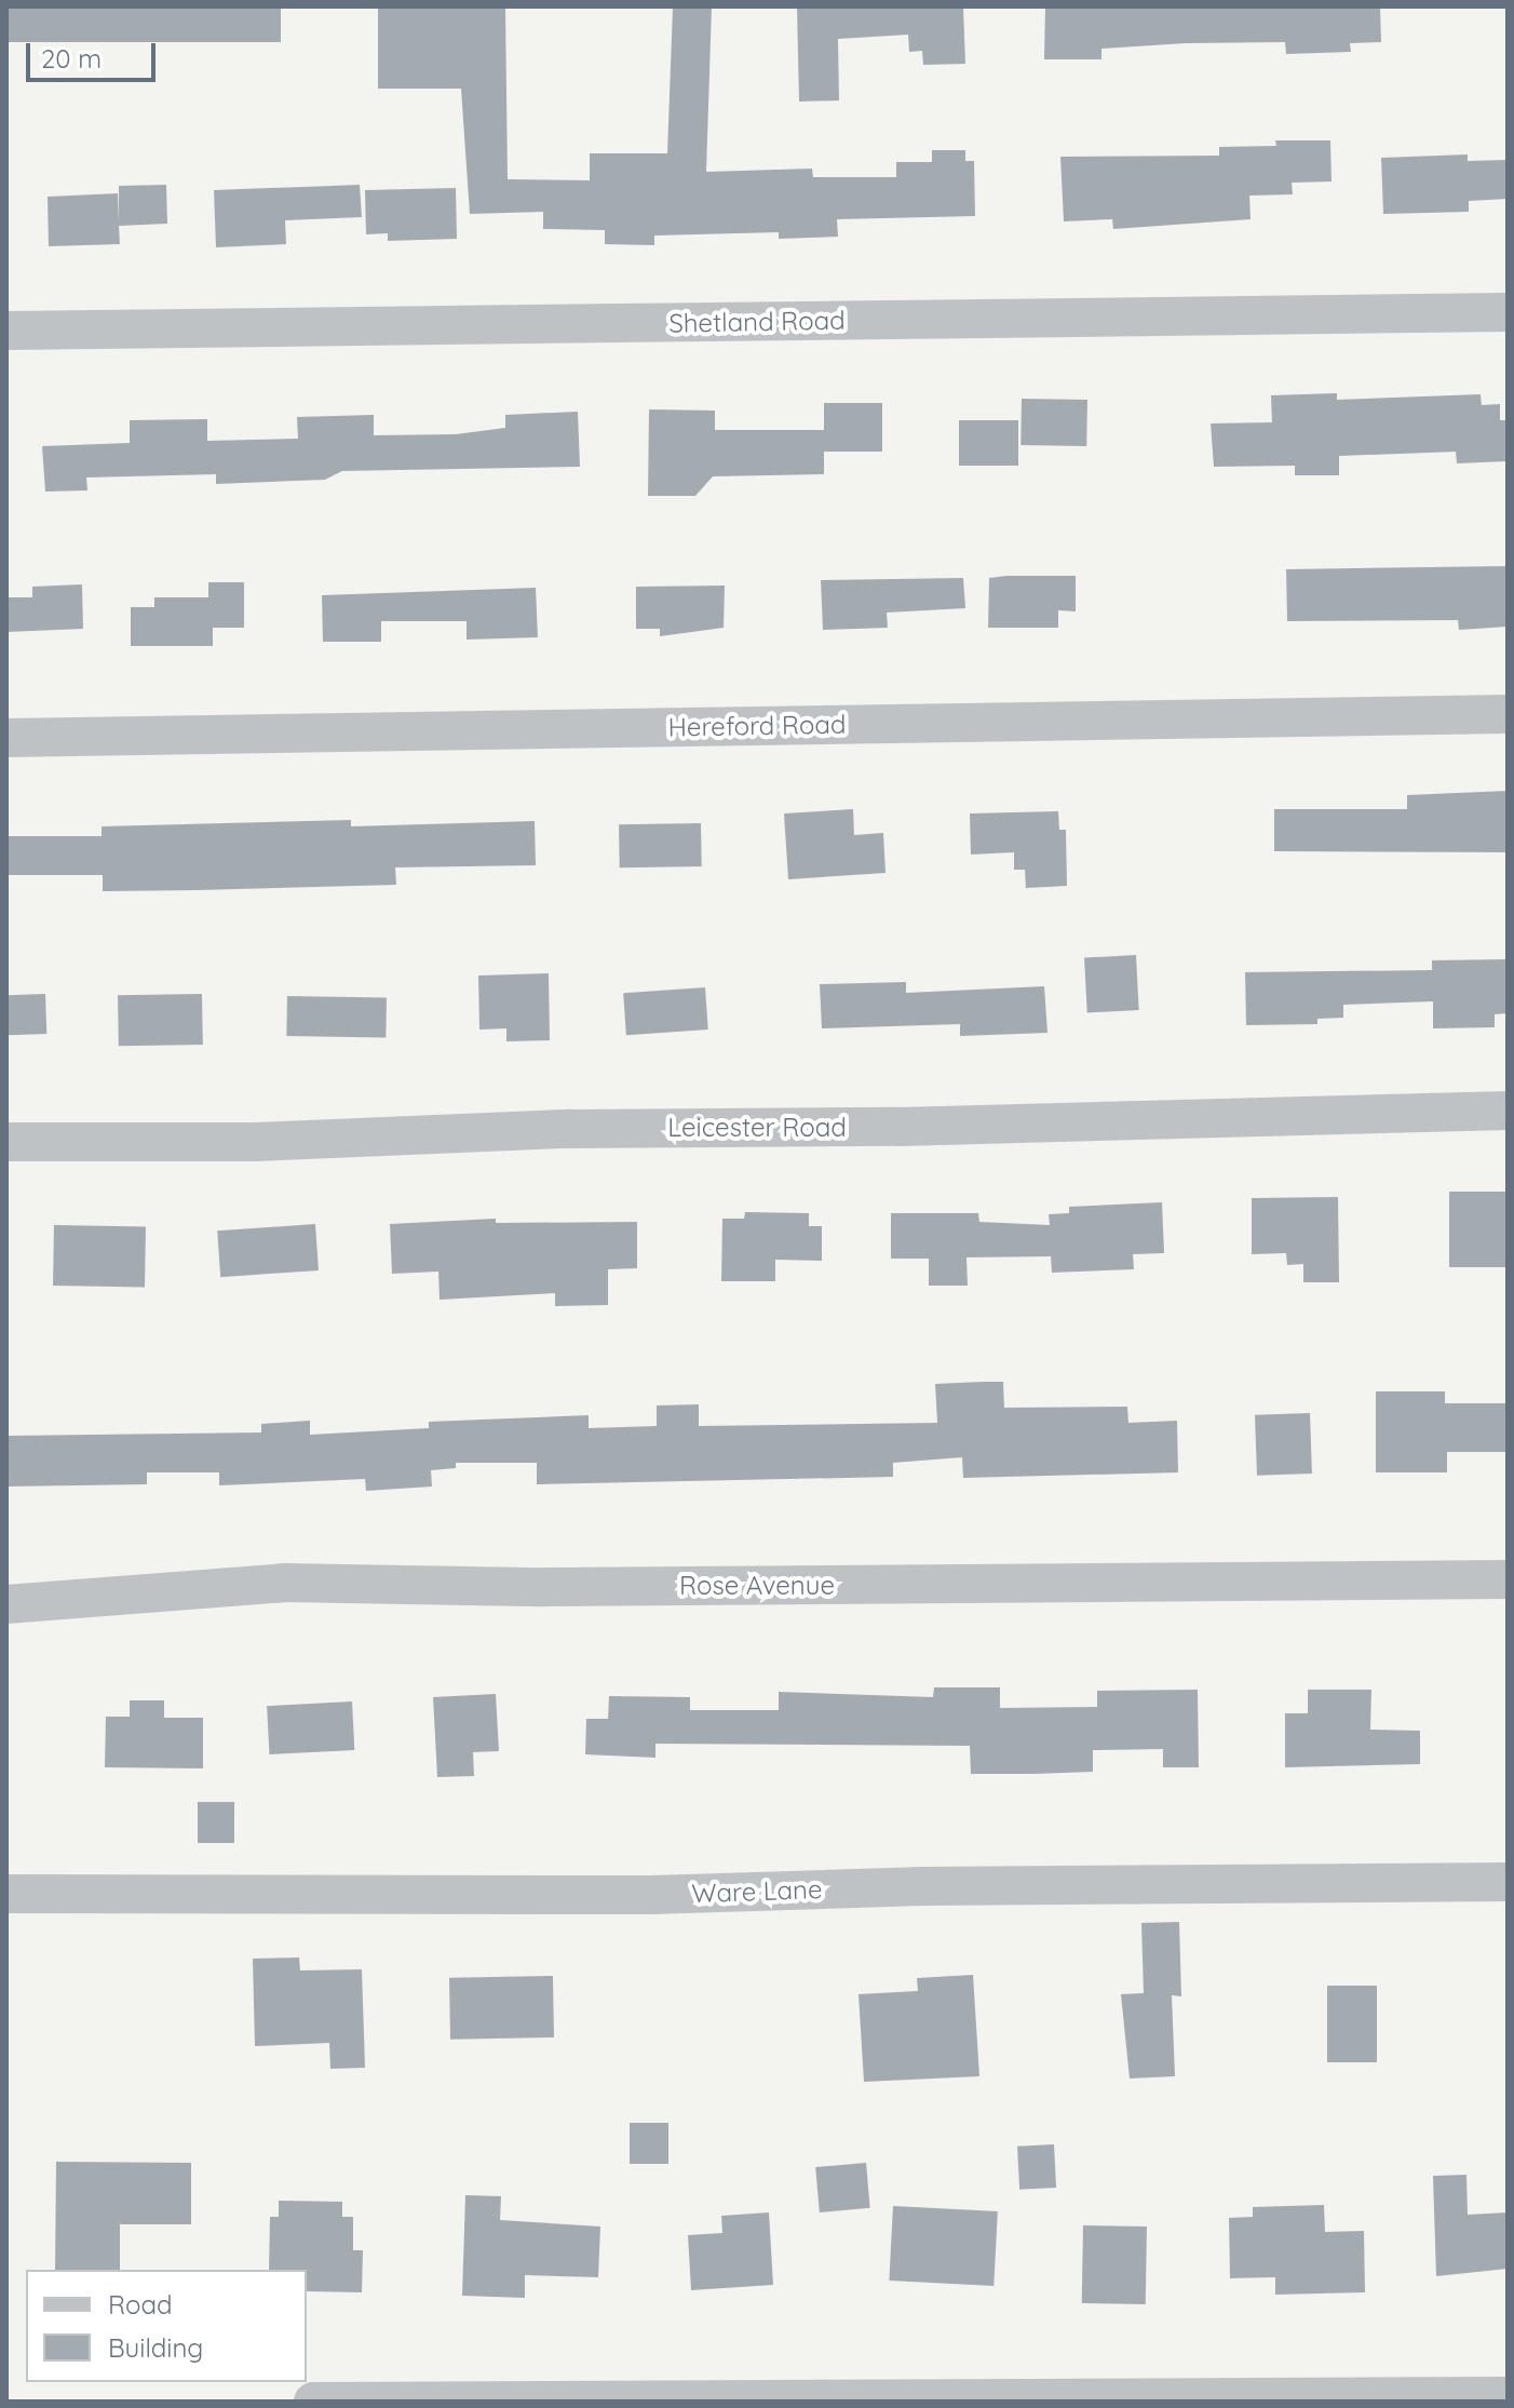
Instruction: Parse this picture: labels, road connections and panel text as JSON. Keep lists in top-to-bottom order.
{
  "streets": {
    "street": [
      "Shetland Road",
      "Hereford Road",
      "Leicester Road",
      "Rose Avenue",
      "Ware Lane"
    ]
  },
  "legend": ["Road", "Building"],
  "scale_bar": "20 m"
}
